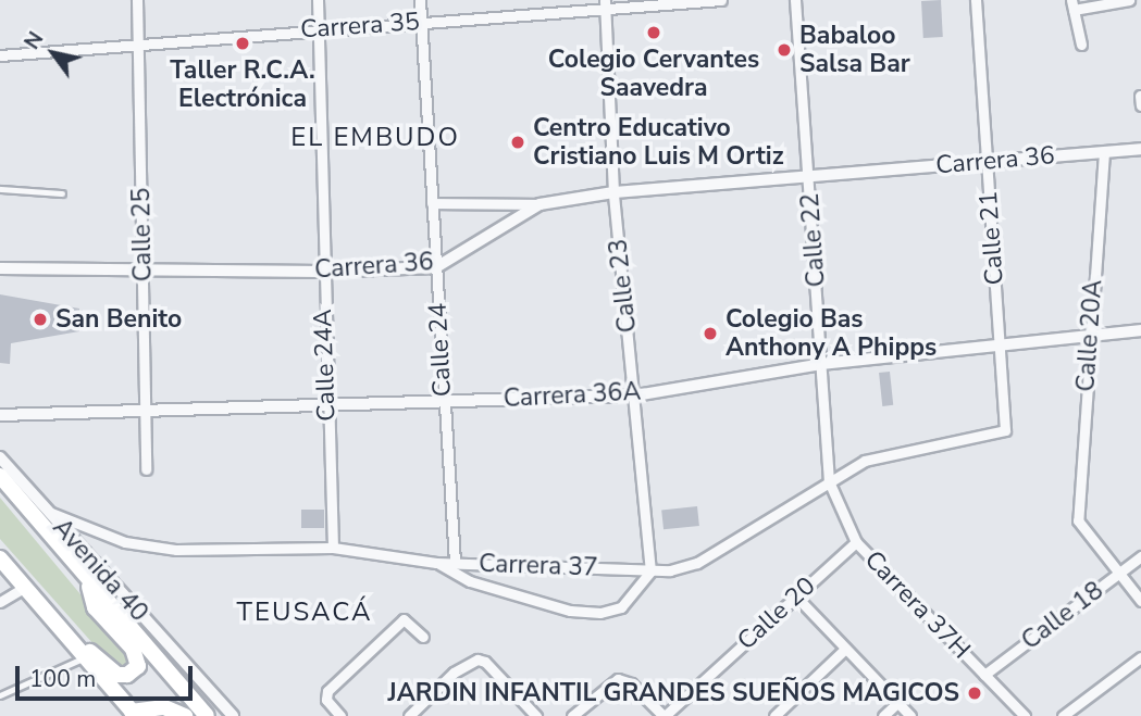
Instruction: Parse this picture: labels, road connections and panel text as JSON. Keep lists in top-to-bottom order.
{
  "streets": {
    "highway": ["Avenida 40"],
    "street": [
      "Carrera 35",
      "Carrera 36",
      "Calle 25",
      "Calle 21",
      "Calle 22",
      "Calle 23",
      "Calle 20A",
      "Calle 24",
      "Calle 24A",
      "Carrera 36A",
      "Carrera 37",
      "Carrera 37H",
      "Calle 20",
      "Calle 18"
    ]
  },
  "crossings": [
    ["Carrera 35", "Calle 25"],
    ["Carrera 35", "Calle 23"],
    ["Carrera 35", "Calle 24"],
    ["Carrera 35", "Calle 24A"],
    ["Carrera 36", "Calle 25"],
    ["Carrera 36", "Calle 21"],
    ["Carrera 36", "Calle 22"],
    ["Carrera 36", "Calle 23"],
    ["Carrera 36", "Calle 20A"],
    ["Carrera 36", "Calle 24"],
    ["Carrera 36", "Calle 24A"],
    ["Calle 25", "Carrera 36A"],
    ["Calle 21", "Carrera 36A"],
    ["Calle 21", "Carrera 37"],
    ["Calle 22", "Carrera 36A"],
    ["Calle 22", "Carrera 37"],
    ["Calle 22", "Carrera 37H"],
    ["Calle 23", "Carrera 36A"],
    ["Calle 23", "Carrera 37"],
    ["Calle 20A", "Carrera 36A"],
    ["Calle 20A", "Calle 18"],
    ["Calle 24", "Carrera 36A"],
    ["Calle 24", "Carrera 37"],
    ["Calle 24A", "Carrera 36A"],
    ["Calle 24A", "Carrera 37"],
    ["Carrera 37", "Avenida 40"],
    ["Carrera 37", "Carrera 37H"],
    ["Carrera 37H", "Calle 20"],
    ["Carrera 37H", "Calle 18"]
  ],
  "districts": ["EL EMBUDO", "TEUSACÁ"],
  "places": [
    "Colegio Cervantes Saavedra",
    "Taller R.C.A. Electrónica",
    "Babaloo Salsa Bar",
    "Centro Educativo Cristiano Luis M Ortiz",
    "San Benito",
    "Colegio Bas Anthony A Phipps",
    "JARDIN INFANTIL GRANDES SUEÑOS MAGICOS"
  ],
  "scale_bar": "100 m",
  "north": "top left"
}
